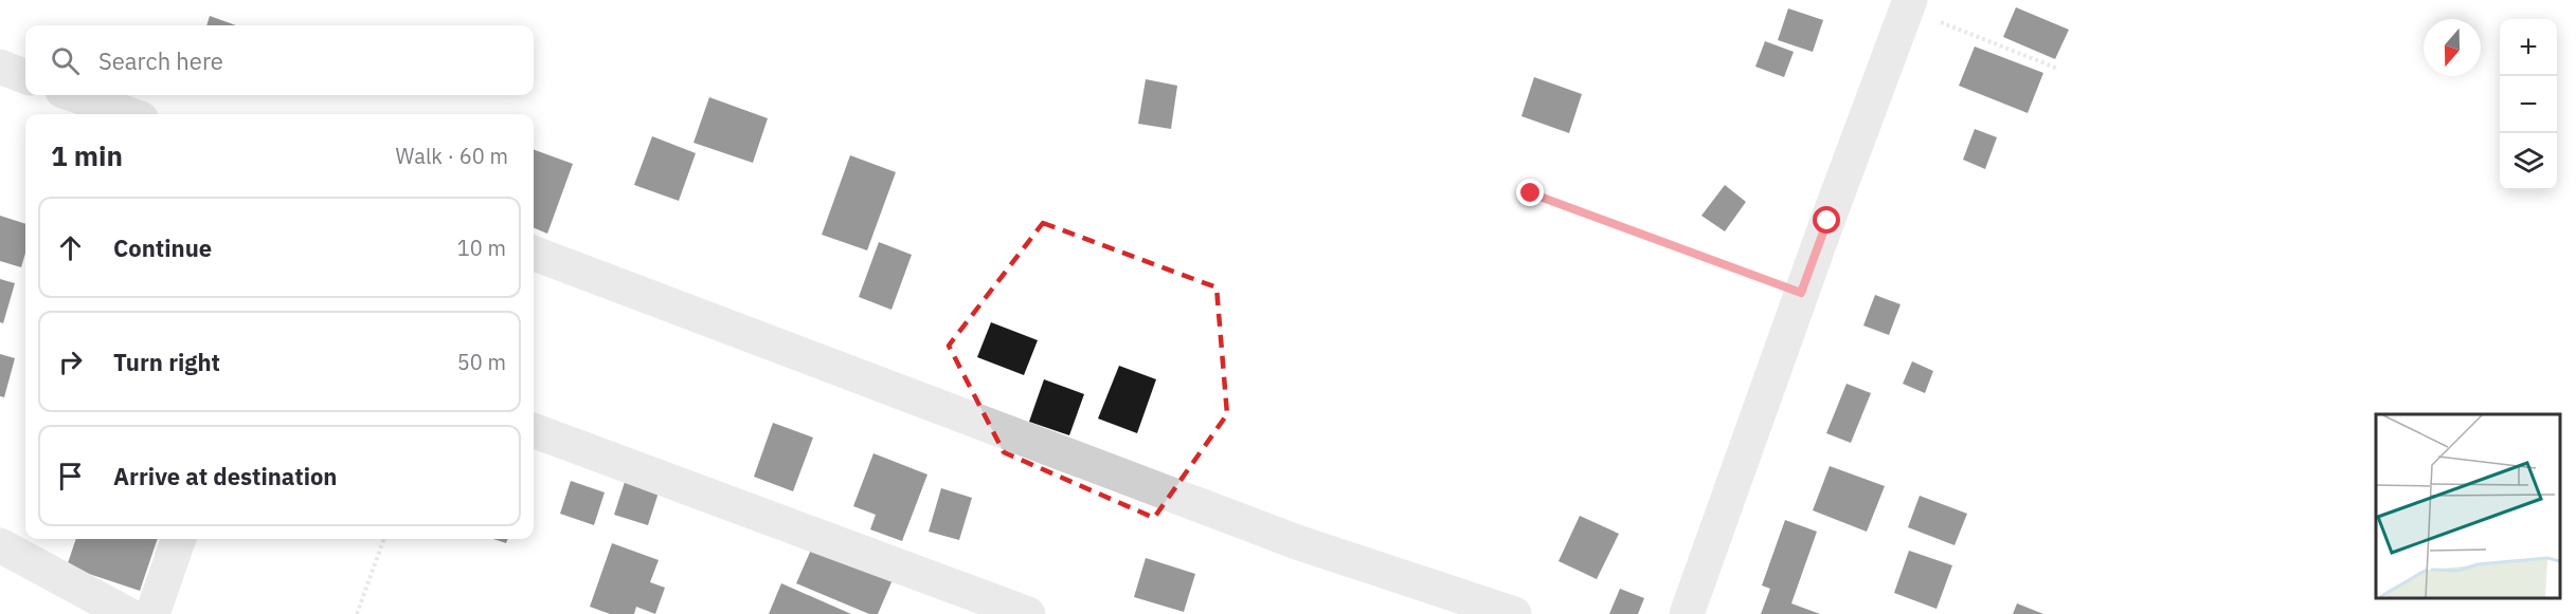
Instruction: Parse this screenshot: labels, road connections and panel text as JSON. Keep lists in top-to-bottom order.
{
  "north": "bottom",
  "page": {
    "map_buttons": ["+", "−"],
    "search": "Search here",
    "heading": ["1 min", "Walk · 60 m"],
    "list": [
      ["Continue", "10 m"],
      ["Turn right", "50 m"],
      "Arrive at destination"
    ]
  }
}
